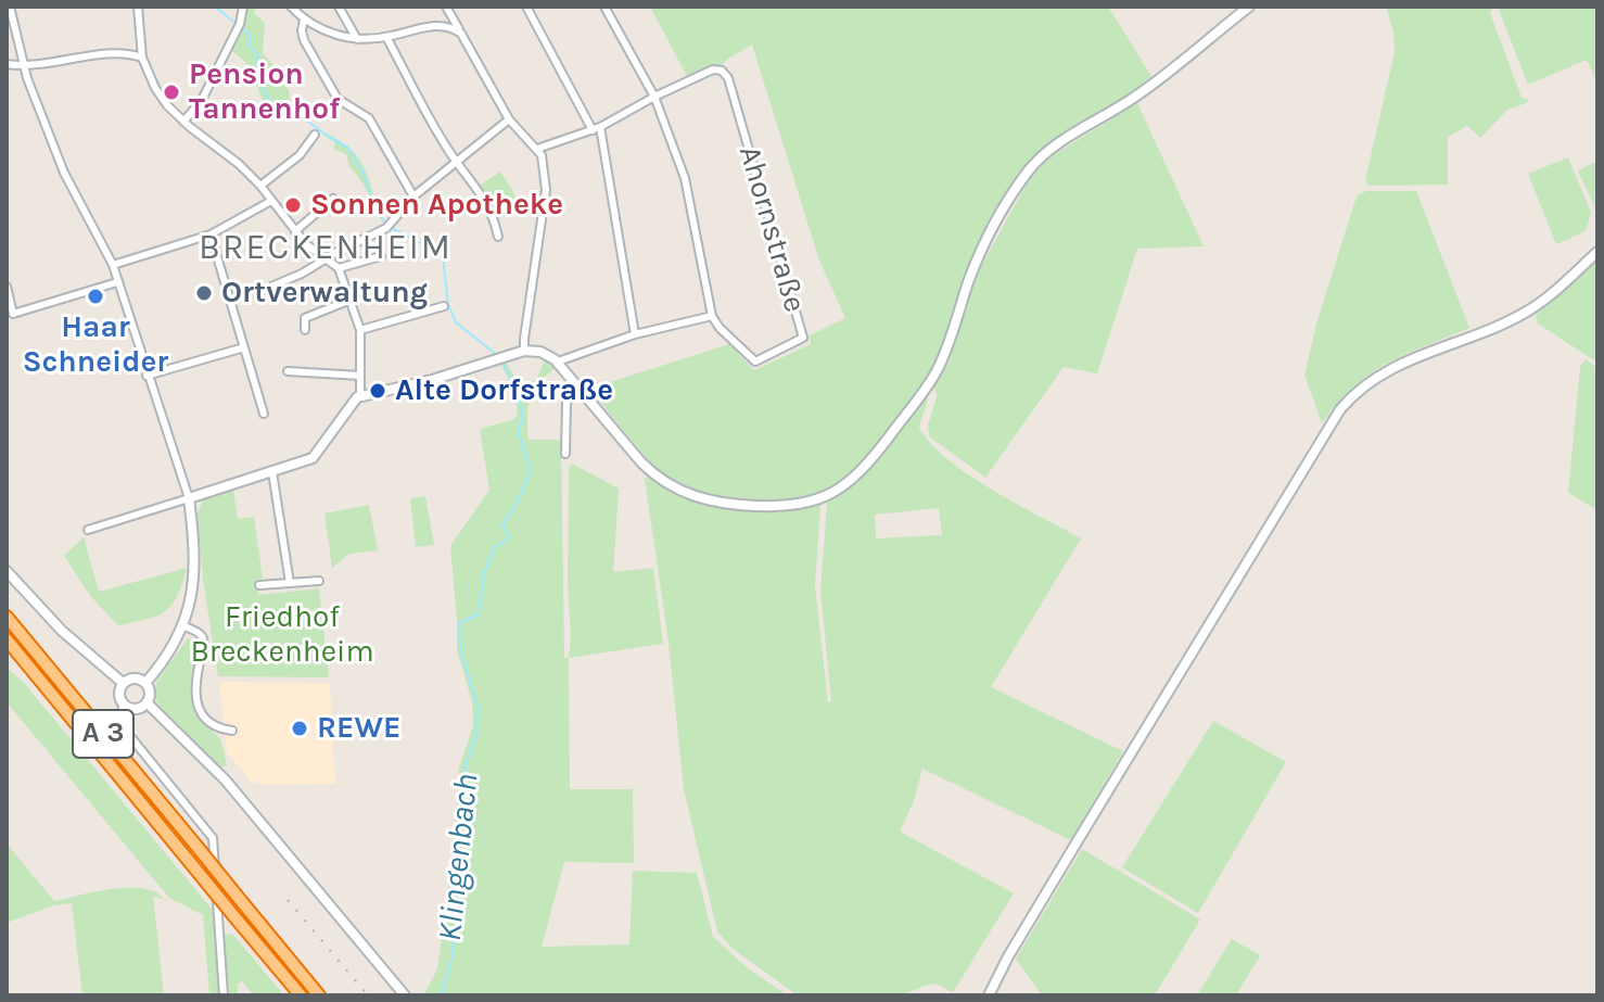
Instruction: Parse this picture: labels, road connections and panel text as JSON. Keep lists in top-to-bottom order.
{
  "streets": {
    "highway": ["A 3"],
    "street": ["Ahornstraße"]
  },
  "districts": ["BRECKENHEIM"],
  "water": ["Klingenbach"],
  "parks": ["Friedhof Breckenheim"],
  "places": [
    "Pension Tannenhof",
    "Sonnen Apotheke",
    "Ortverwaltung",
    "Haar Schneider",
    "Alte Dorfstraße",
    "REWE"
  ]
}
